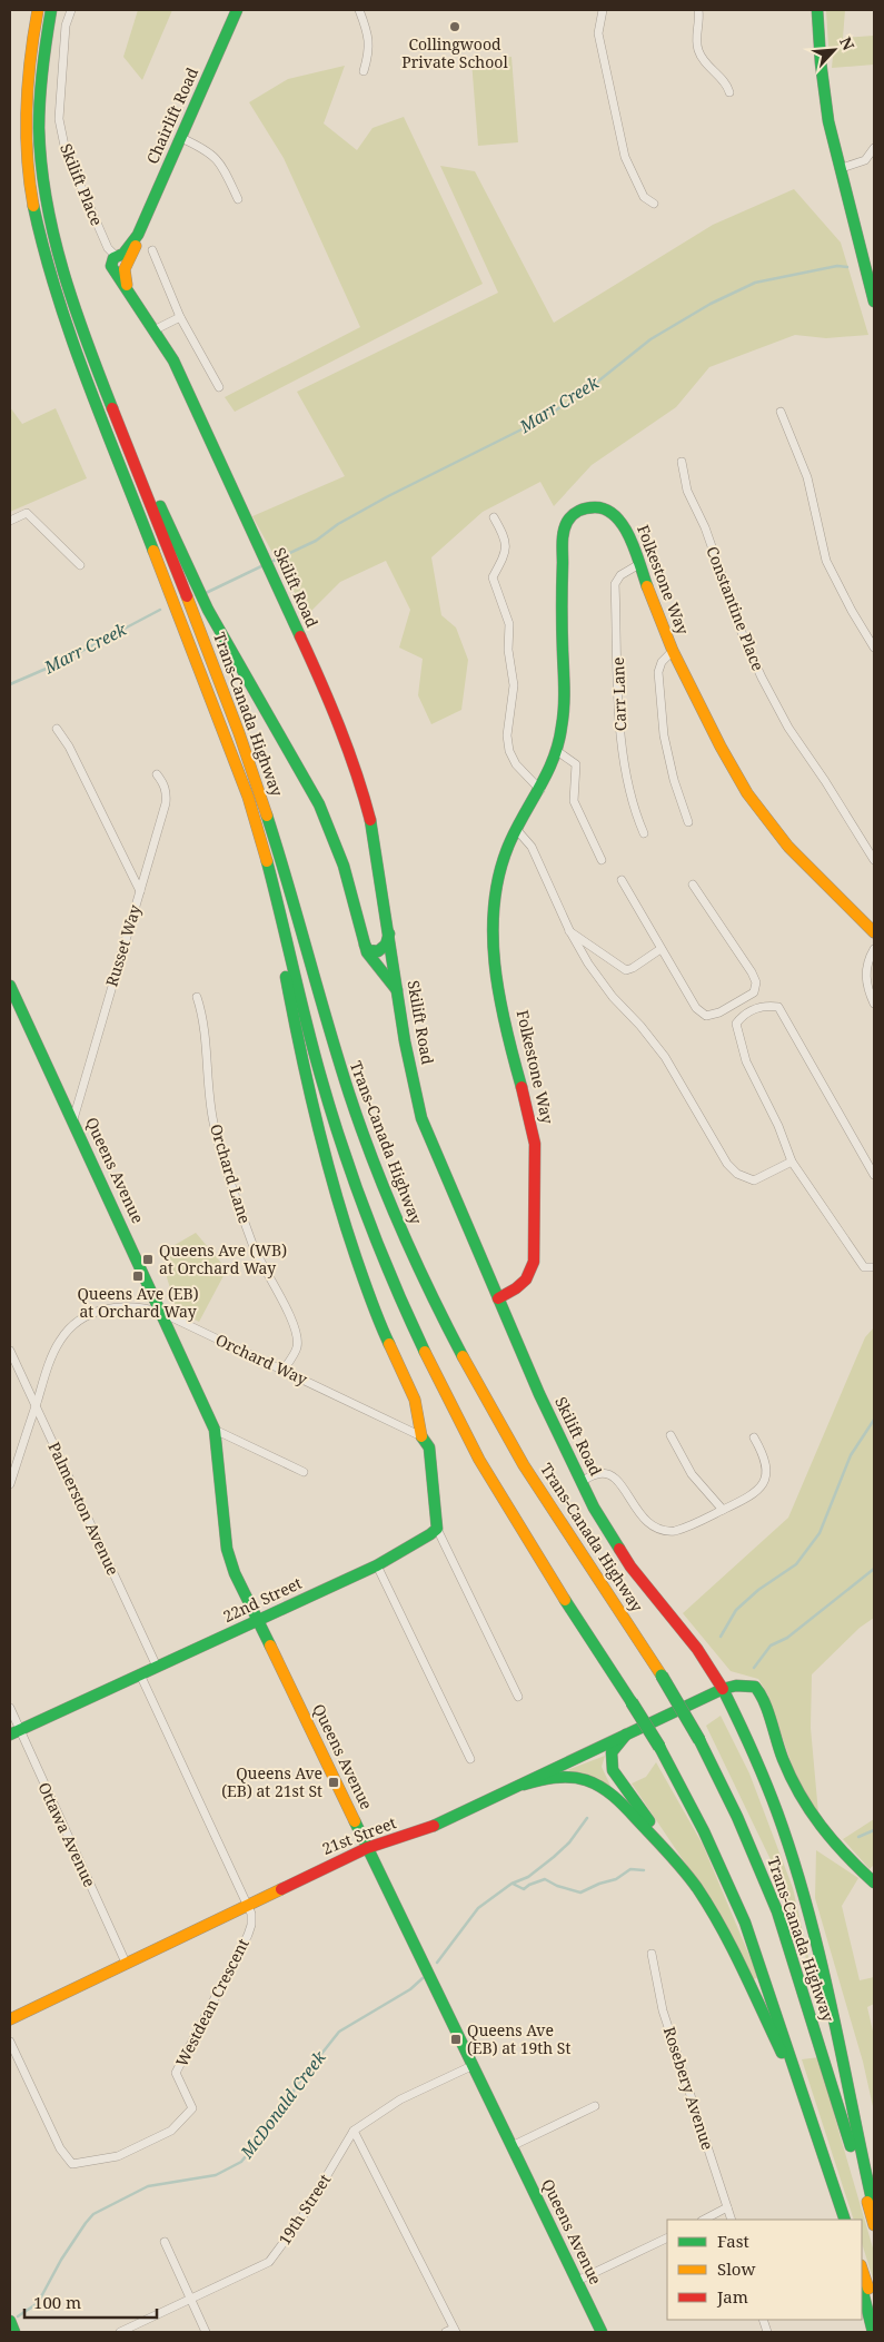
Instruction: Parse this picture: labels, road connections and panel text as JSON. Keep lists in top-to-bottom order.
{
  "streets": {
    "main road": [
      "Chairlift Road",
      "Folkestone Way",
      "Skilift Road",
      "Trans-Canada Highway",
      "Queens Avenue",
      "22nd Street",
      "21st Street"
    ],
    "street": [
      "Skilift Place",
      "Constantine Place",
      "Carr Lane",
      "Russet Way",
      "Orchard Lane",
      "Orchard Way",
      "Palmerston Avenue",
      "Ottawa Avenue",
      "Westdean Crescent",
      "Rosebery Avenue",
      "19th Street"
    ]
  },
  "crossings": [
    ["Chairlift Road", "Skilift Place"],
    ["Chairlift Road", "Skilift Road"],
    ["Skilift Place", "Skilift Road"],
    ["Folkestone Way", "Skilift Road"],
    ["Folkestone Way", "Carr Lane"],
    ["Skilift Road", "21st Street"],
    ["Russet Way", "Queens Avenue"],
    ["Queens Avenue", "Orchard Way"],
    ["Queens Avenue", "22nd Street"],
    ["Queens Avenue", "21st Street"],
    ["Queens Avenue", "19th Street"],
    ["Orchard Lane", "Orchard Way"],
    ["Orchard Way", "Palmerston Avenue"],
    ["Palmerston Avenue", "22nd Street"],
    ["22nd Street", "Ottawa Avenue"],
    ["Ottawa Avenue", "21st Street"],
    ["21st Street", "Westdean Crescent"]
  ],
  "water": ["Marr Creek", "McDonald Creek"],
  "places": {
    "other": ["Collingwood Private School"],
    "transit": [
      "Queens Ave (WB) at Orchard Way",
      "Queens Ave (EB) at Orchard Way",
      "Queens Ave (EB) at 21st St",
      "Queens Ave (EB) at 19th St"
    ]
  },
  "legend": ["Fast", "Slow", "Jam"],
  "scale_bar": "100 m",
  "north": "top right"
}
